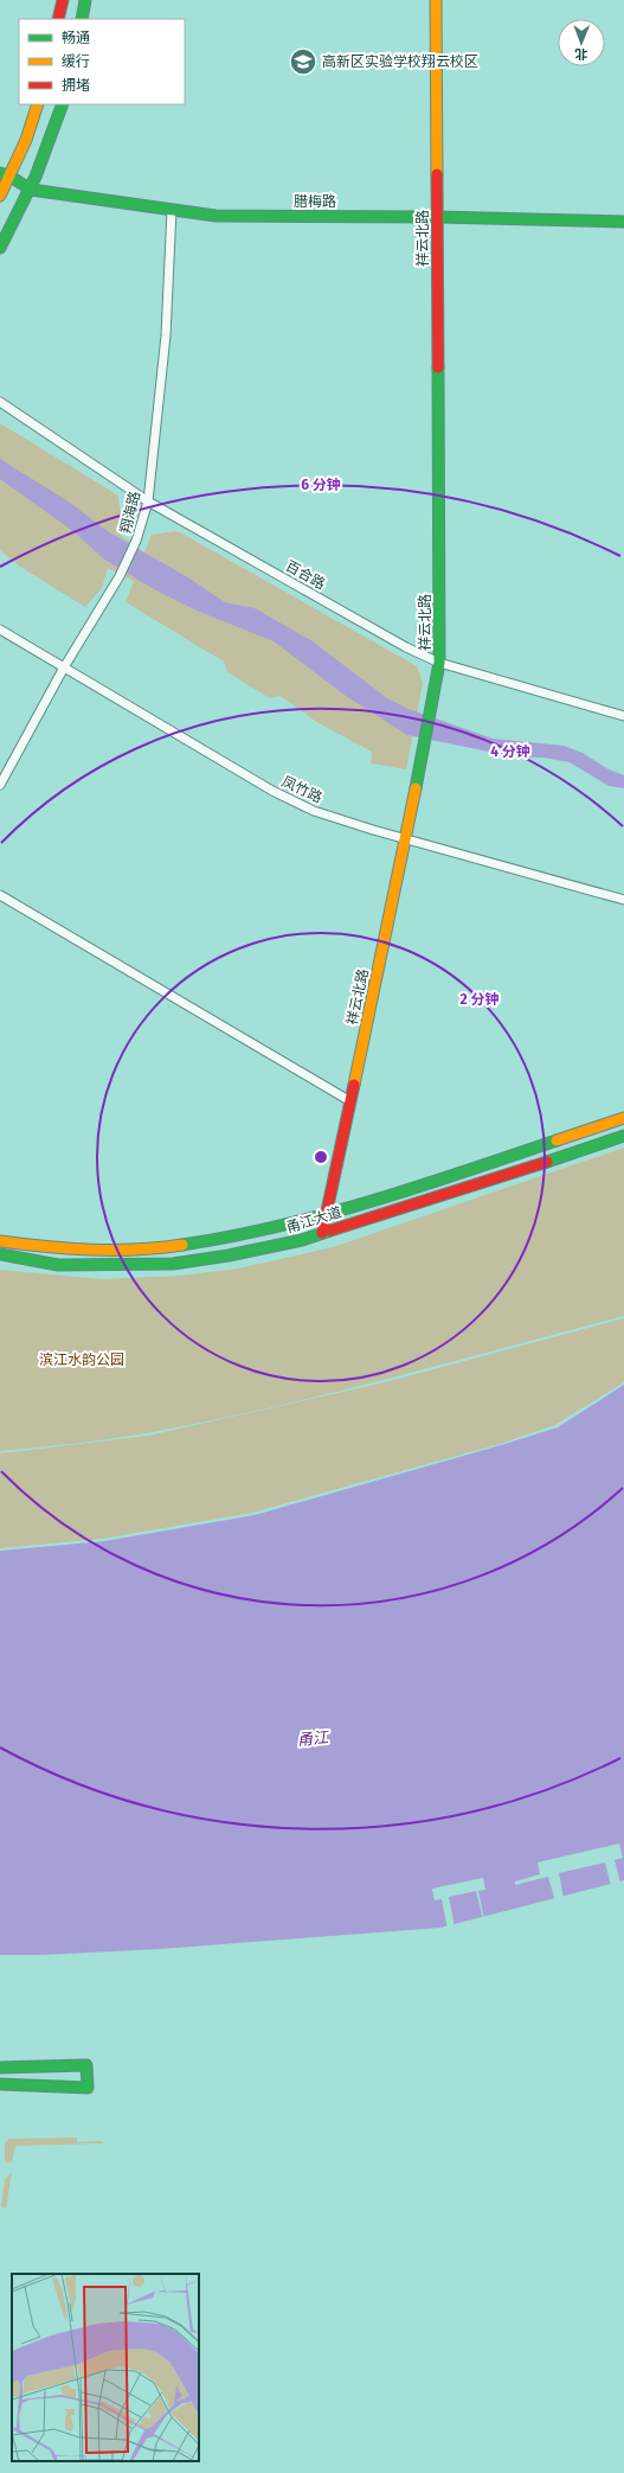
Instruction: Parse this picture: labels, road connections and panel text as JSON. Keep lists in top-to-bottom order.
{
  "streets": {
    "street": [
      "腊梅路",
      "祥云北路",
      "翔海路",
      "百合路",
      "凤竹路",
      "甬江大道"
    ]
  },
  "crossings": [
    ["腊梅路", "祥云北路"],
    ["腊梅路", "翔海路"],
    ["祥云北路", "百合路"],
    ["祥云北路", "凤竹路"],
    ["祥云北路", "甬江大道"],
    ["翔海路", "百合路"],
    ["翔海路", "凤竹路"]
  ],
  "water": ["甬江"],
  "parks": ["滨江水韵公园"],
  "places": {
    "school or university": ["高新区实验学校翔云校区"]
  },
  "legend": ["畅通", "缓行", "拥堵"],
  "north": "bottom",
  "rings": ["6 分钟", "4 分钟", "2 分钟"]
}
